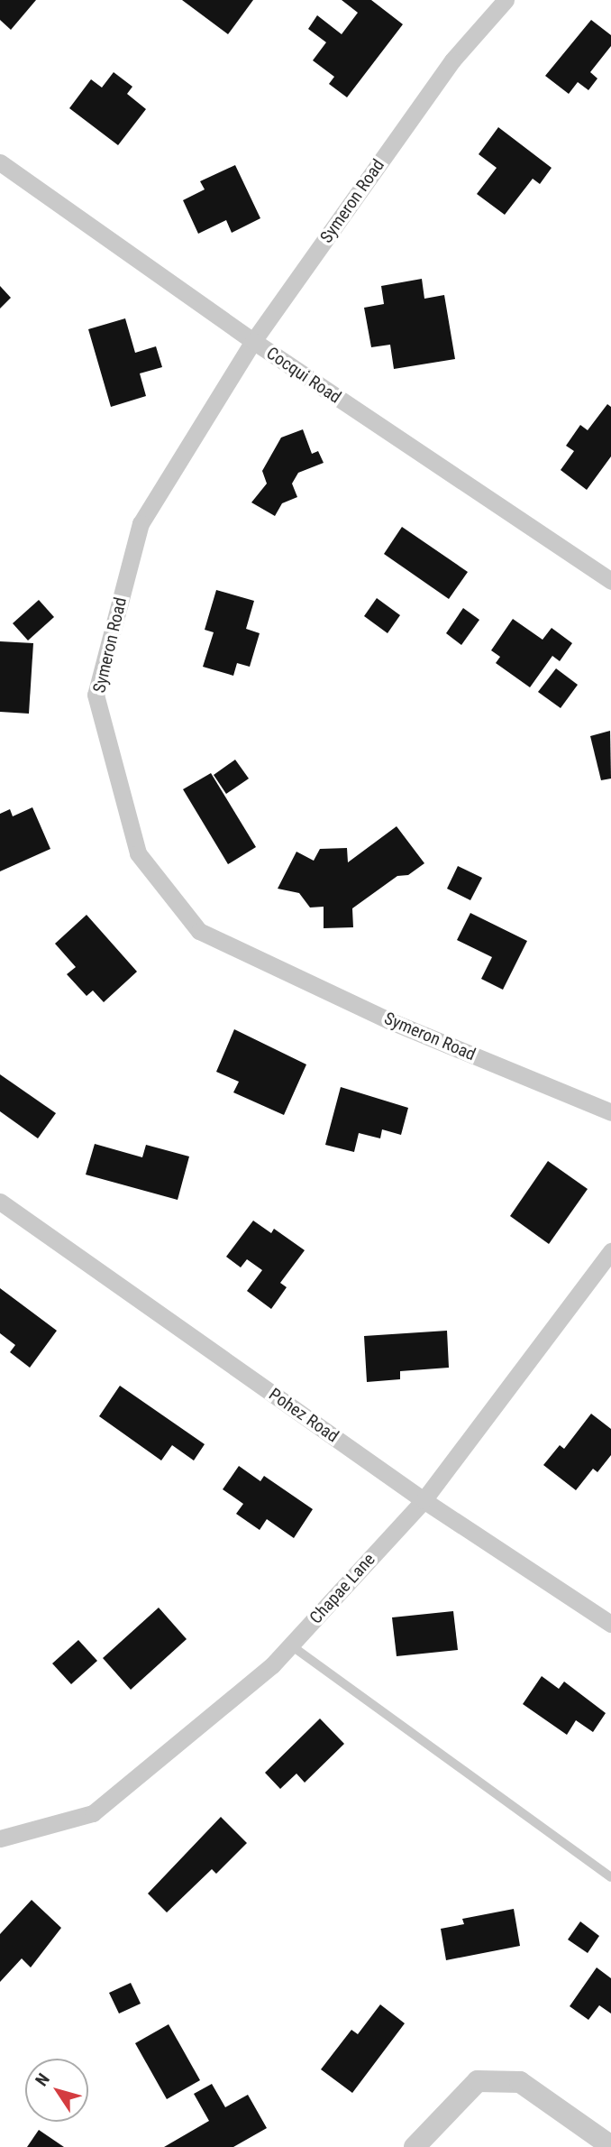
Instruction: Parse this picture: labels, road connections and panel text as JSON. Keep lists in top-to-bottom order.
{
  "streets": {
    "street": [
      "Symeron Road",
      "Cocqui Road",
      "Pohez Road",
      "Chapae Lane"
    ]
  },
  "crossings": [
    ["Symeron Road", "Cocqui Road"],
    ["Pohez Road", "Chapae Lane"]
  ],
  "north": "top left"
}
